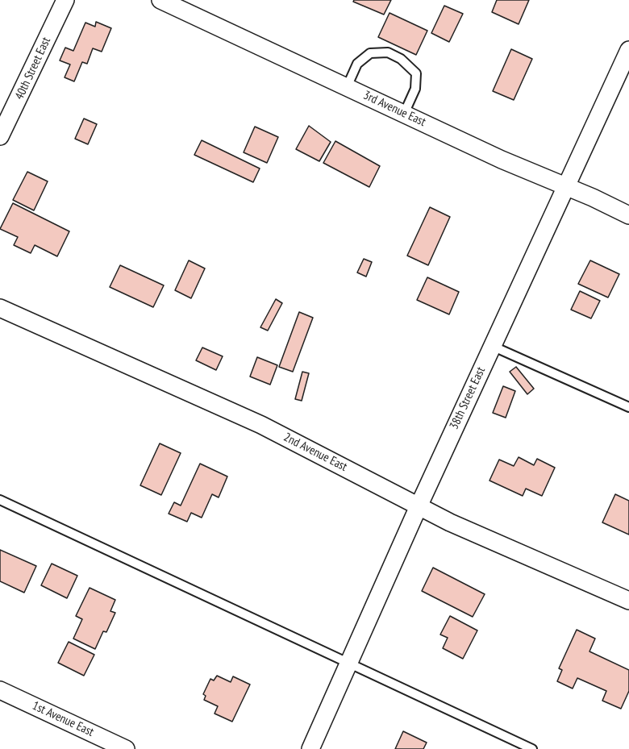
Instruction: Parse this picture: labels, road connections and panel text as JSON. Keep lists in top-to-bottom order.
{
  "streets": {
    "street": [
      "40th Street East",
      "3rd Avenue East",
      "38th Street East",
      "2nd Avenue East",
      "1st Avenue East"
    ]
  },
  "crossings": [
    ["3rd Avenue East", "38th Street East"],
    ["38th Street East", "2nd Avenue East"]
  ]
}
